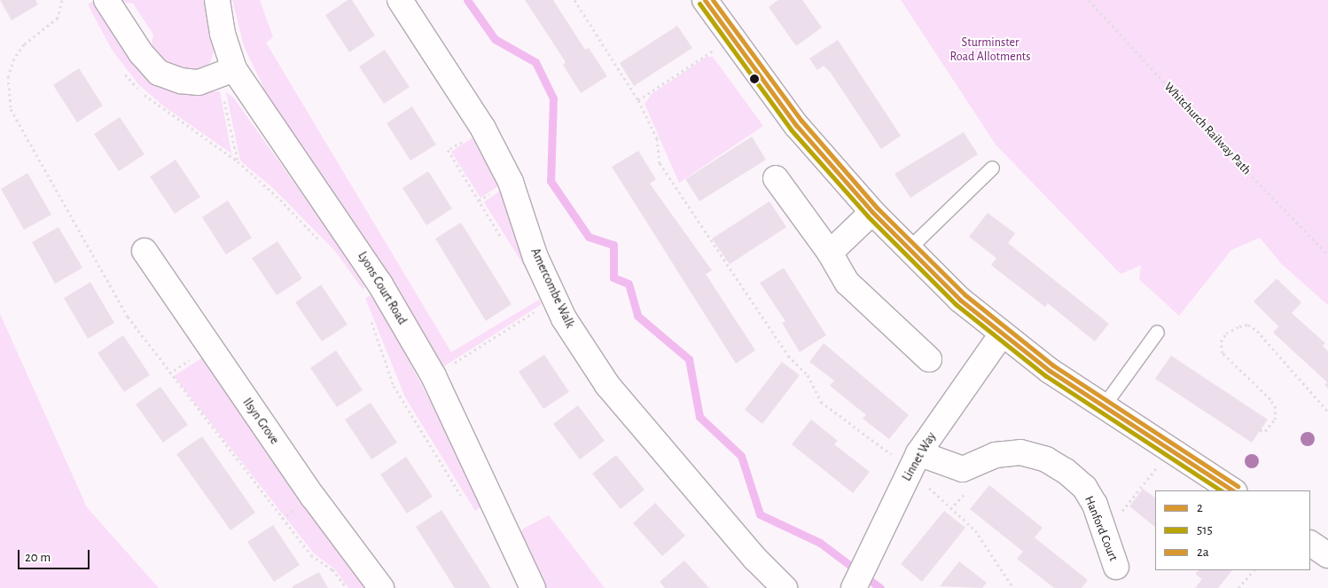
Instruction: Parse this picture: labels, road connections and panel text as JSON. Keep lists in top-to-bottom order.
{
  "streets": {
    "street": [
      "Lyons Court Road",
      "Amercombe Walk",
      "Ilsyn Grove",
      "Linnet Way",
      "Hanford Court"
    ],
    "path": ["Whitchurch Railway Path"]
  },
  "crossings": [
    ["Linnet Way", "Hanford Court"]
  ],
  "parks": ["Sturminster Road Allotments"],
  "lines": ["transit line 2", "transit line 2a", "transit line 515"],
  "legend": ["2", "515", "2a"],
  "scale_bar": "20 m"
}
